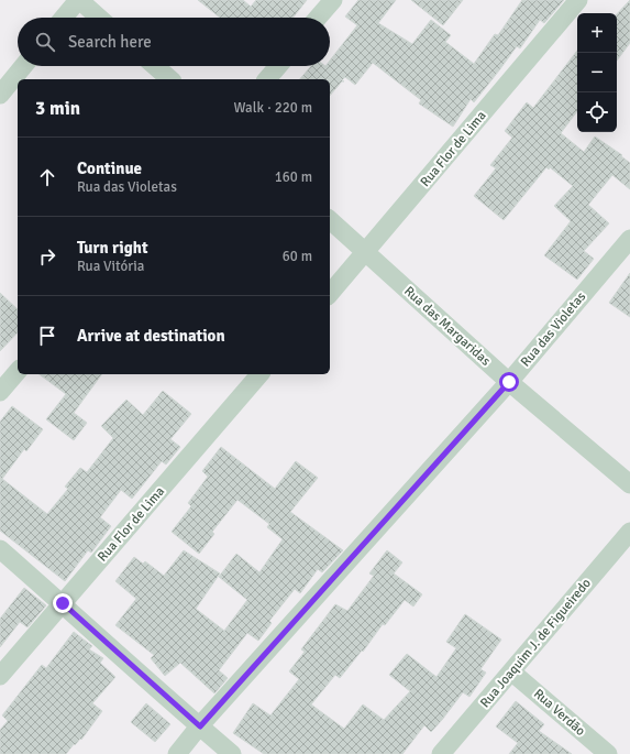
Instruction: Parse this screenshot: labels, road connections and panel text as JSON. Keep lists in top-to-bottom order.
{
  "streets": {
    "street": [
      "Rua Flor de Lima",
      "Rua das Margaridas",
      "Rua das Violetas",
      "Rua Joaquim J. de Figueiredo",
      "Rua Verdão"
    ]
  },
  "crossings": [
    ["Rua Flor de Lima", "Rua das Margaridas"],
    ["Rua das Margaridas", "Rua das Violetas"],
    ["Rua Joaquim J. de Figueiredo", "Rua Verdão"]
  ],
  "page": {
    "map_buttons": ["+", "−"],
    "search": "Search here",
    "heading": ["3 min", "Walk · 220 m"],
    "list": [
      ["Continue", "Rua das Violetas", "160 m"],
      ["Turn right", "Rua Vitória", "60 m"],
      "Arrive at destination"
    ]
  }
}
